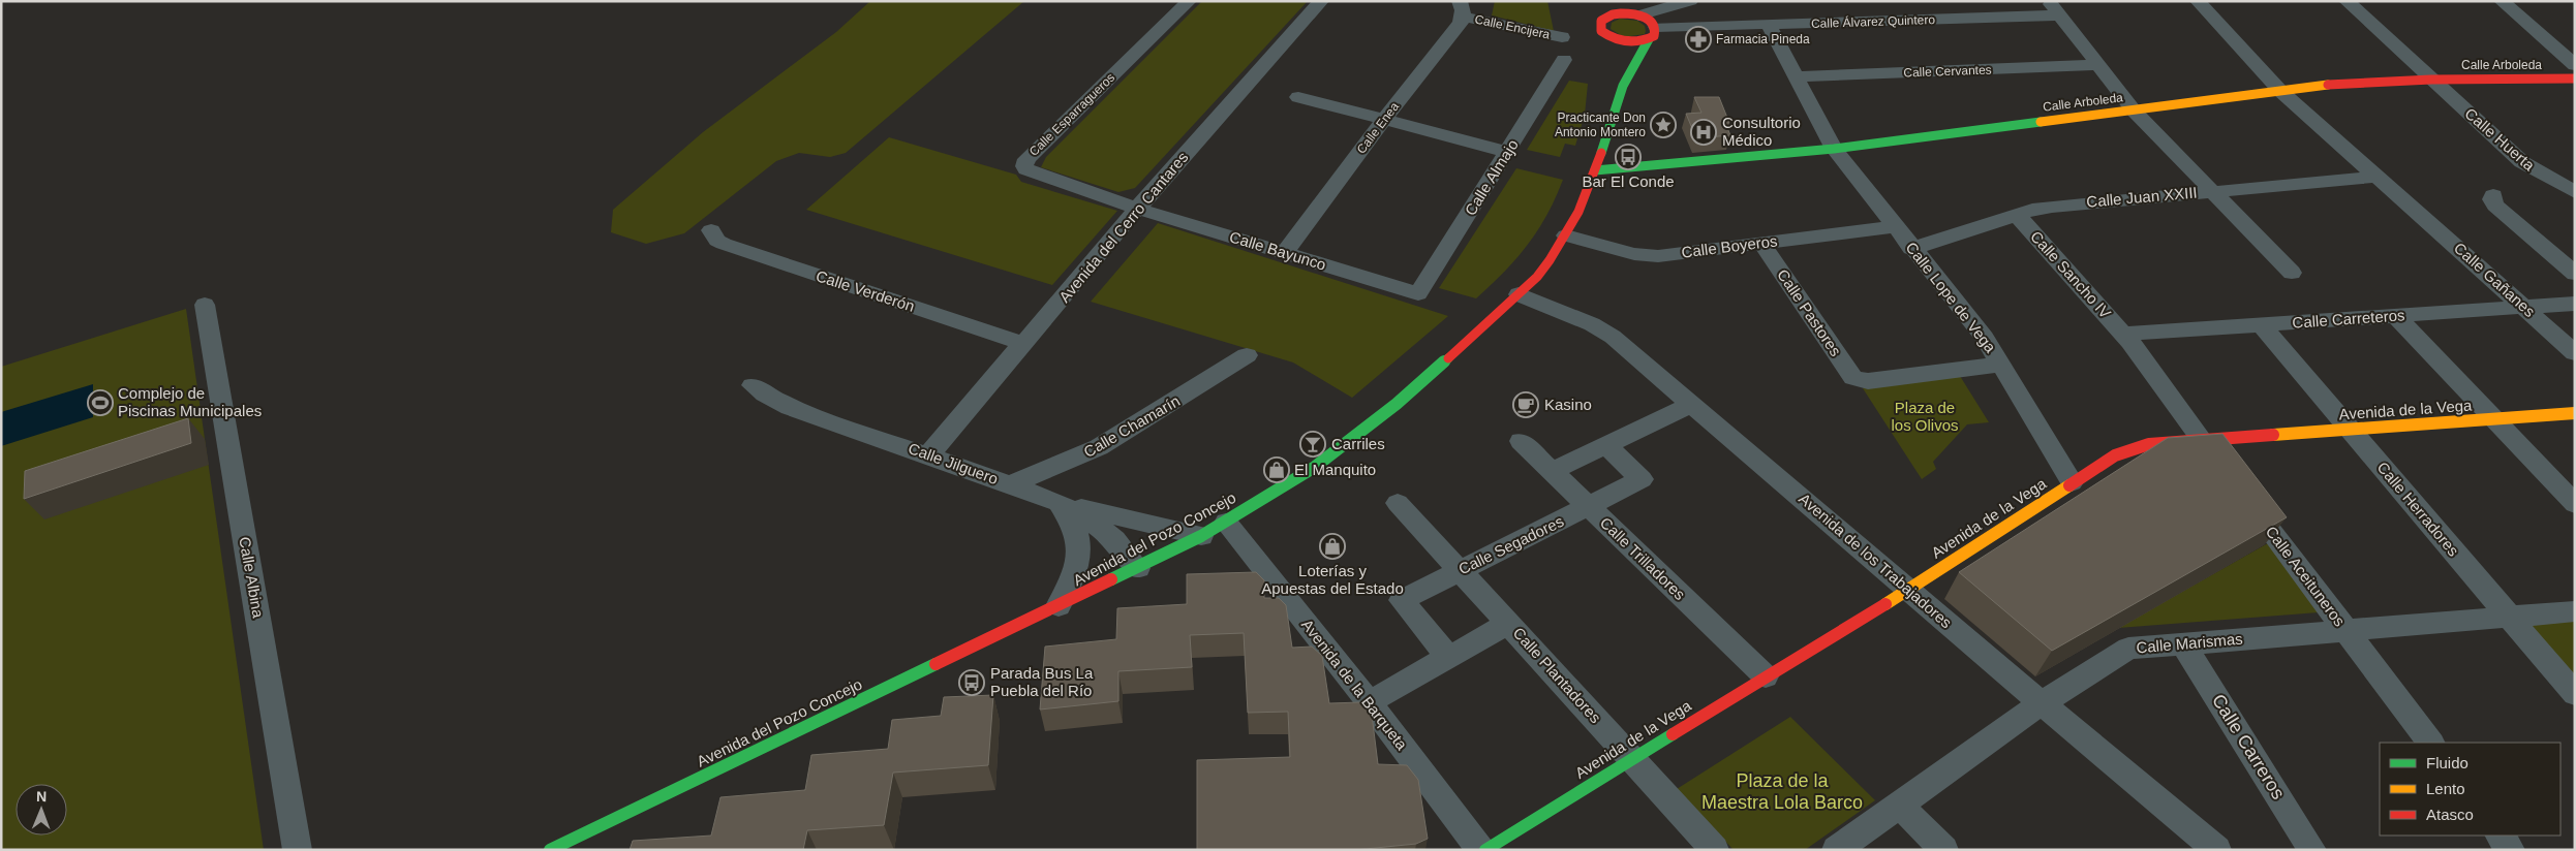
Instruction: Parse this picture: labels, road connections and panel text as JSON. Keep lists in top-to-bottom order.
{
  "streets": {
    "street": [
      "Calle Álvarez Quintero",
      "Calle Encijera",
      "Calle Arboleda",
      "Calle Cervantes",
      "Calle Esparragueros",
      "Calle Enea",
      "Calle Huerta",
      "Calle Almajo",
      "Calle Juan XXIII",
      "Avenida del Cerro Cantares",
      "Calle Boyeros",
      "Calle Bayunco",
      "Calle Sancho IV",
      "Calle Gañanes",
      "Calle Verderón",
      "Calle Lope de Vega",
      "Calle Pastores",
      "Calle Carreteros",
      "Avenida de la Vega",
      "Calle Chamarín",
      "Calle Jilguero",
      "Calle Herradores",
      "Avenida del Pozo Concejo",
      "Calle Segadores",
      "Calle Trilladores",
      "Avenida de los Trabajadores",
      "Calle Aceituneros",
      "Calle Albina",
      "Calle Marismas",
      "Calle Plantadores",
      "Avenida de la Barqueta",
      "Calle Carreros"
    ]
  },
  "crossings": [
    ["Calle Álvarez Quintero", "Calle Lope de Vega"],
    ["Calle Álvarez Quintero", "Avenida del Pozo Concejo"],
    ["Calle Encijera", "Calle Enea"],
    ["Calle Arboleda", "Calle Huerta"],
    ["Calle Arboleda", "Calle Gañanes"],
    ["Calle Arboleda", "Calle Lope de Vega"],
    ["Calle Arboleda", "Avenida del Pozo Concejo"],
    ["Calle Cervantes", "Calle Lope de Vega"],
    ["Calle Esparragueros", "Avenida del Cerro Cantares"],
    ["Calle Esparragueros", "Calle Bayunco"],
    ["Calle Enea", "Calle Bayunco"],
    ["Calle Almajo", "Calle Bayunco"],
    ["Calle Juan XXIII", "Calle Sancho IV"],
    ["Calle Juan XXIII", "Calle Gañanes"],
    ["Calle Juan XXIII", "Calle Lope de Vega"],
    ["Avenida del Cerro Cantares", "Calle Bayunco"],
    ["Avenida del Cerro Cantares", "Calle Verderón"],
    ["Avenida del Cerro Cantares", "Calle Jilguero"],
    ["Calle Boyeros", "Calle Lope de Vega"],
    ["Calle Boyeros", "Calle Pastores"],
    ["Calle Boyeros", "Avenida del Pozo Concejo"],
    ["Calle Sancho IV", "Calle Carreteros"],
    ["Calle Sancho IV", "Calle Aceituneros"],
    ["Calle Gañanes", "Calle Carreteros"],
    ["Calle Lope de Vega", "Calle Pastores"],
    ["Calle Lope de Vega", "Avenida de la Vega"],
    ["Calle Carreteros", "Calle Herradores"],
    ["Calle Carreteros", "Calle Aceituneros"],
    ["Avenida de la Vega", "Calle Herradores"],
    ["Avenida de la Vega", "Calle Trilladores"],
    ["Avenida de la Vega", "Avenida de los Trabajadores"],
    ["Avenida de la Vega", "Calle Aceituneros"],
    ["Avenida de la Vega", "Calle Plantadores"],
    ["Calle Chamarín", "Calle Jilguero"],
    ["Calle Jilguero", "Avenida del Pozo Concejo"],
    ["Calle Herradores", "Calle Marismas"],
    ["Avenida del Pozo Concejo", "Avenida de los Trabajadores"],
    ["Avenida del Pozo Concejo", "Avenida de la Barqueta"],
    ["Calle Segadores", "Calle Trilladores"],
    ["Calle Segadores", "Calle Plantadores"],
    ["Avenida de los Trabajadores", "Calle Marismas"],
    ["Calle Aceituneros", "Calle Marismas"],
    ["Calle Marismas", "Calle Carreros"]
  ],
  "parks": ["Plaza de los Olivos", "Plaza de la Maestra Lola Barco"],
  "places": {
    "pharmacy": ["Farmacia Pineda"],
    "place": ["Practicante Don Antonio Montero"],
    "hospital": ["Consultorio Médico"],
    "bus stop": ["Bar El Conde", "Parada Bus La Puebla del Río"],
    "sports": ["Complejo de Piscinas Municipales"],
    "cafe": ["Kasino"],
    "bar": ["Carriles"],
    "shop": ["El Manquito", "Loterías y Apuestas del Estado"]
  },
  "legend": ["Fluido", "Lento", "Atasco"],
  "north": "top"
}
